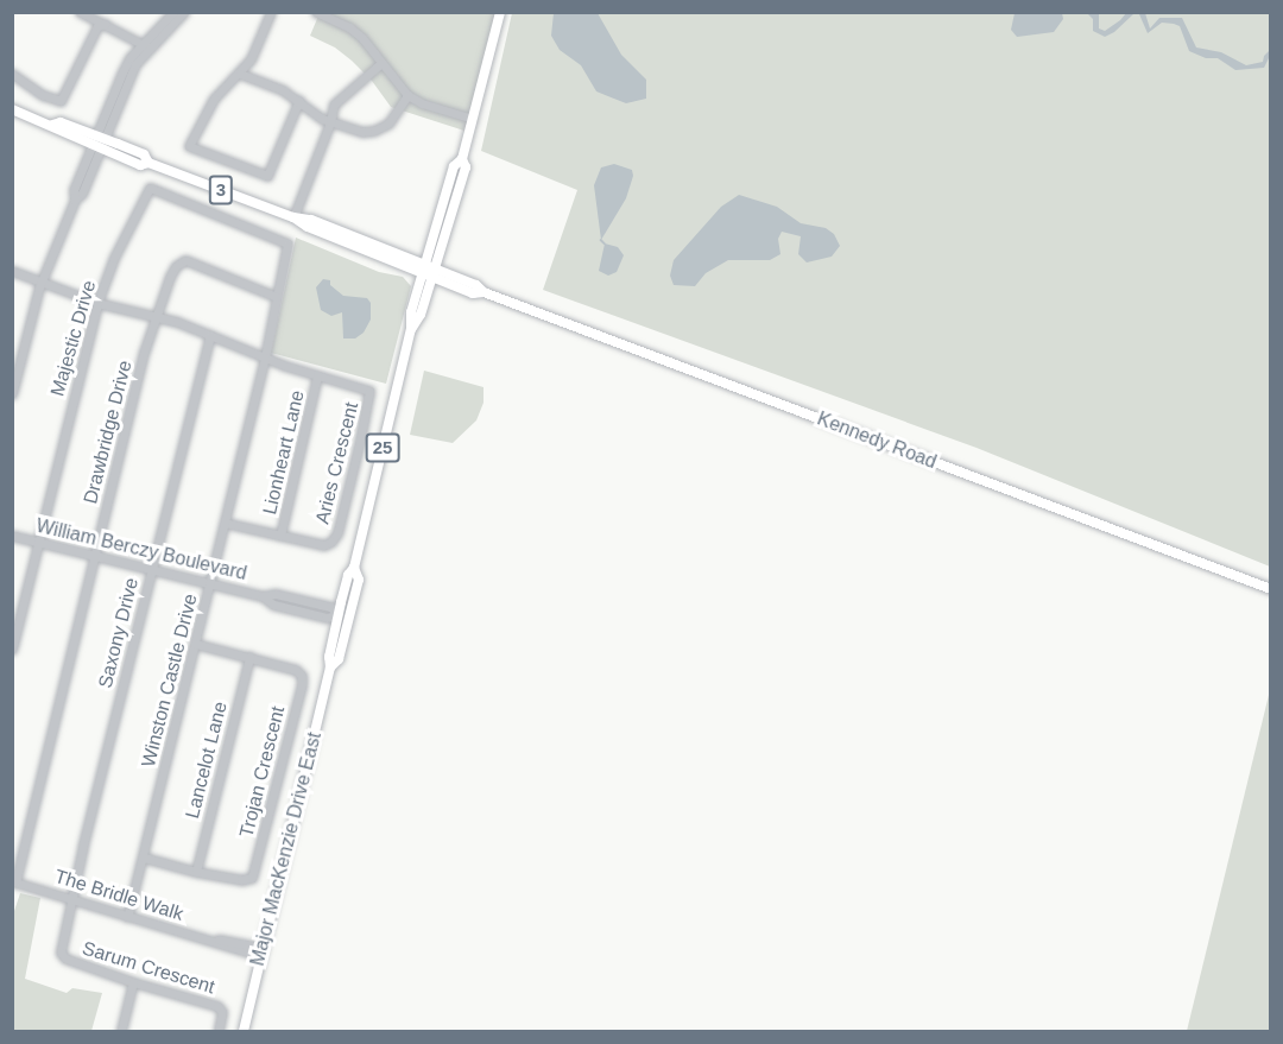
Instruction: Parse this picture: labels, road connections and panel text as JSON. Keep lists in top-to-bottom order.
{
  "streets": {
    "main road": [
      "3",
      "Kennedy Road",
      "25",
      "Major MacKenzie Drive East"
    ],
    "street": [
      "Majestic Drive",
      "Drawbridge Drive",
      "Lionheart Lane",
      "Aries Crescent",
      "William Berczy Boulevard",
      "Saxony Drive",
      "Winston Castle Drive",
      "Lancelot Lane",
      "Trojan Crescent",
      "The Bridle Walk",
      "Sarum Crescent"
    ]
  },
  "crossings": [
    ["Majestic Drive", "Aries Crescent"],
    ["Majestic Drive", "William Berczy Boulevard"],
    ["Majestic Drive", "Winston Castle Drive"],
    ["Drawbridge Drive", "Aries Crescent"],
    ["Drawbridge Drive", "William Berczy Boulevard"],
    ["Drawbridge Drive", "Winston Castle Drive"],
    ["Drawbridge Drive", "The Bridle Walk"],
    ["Kennedy Road", "Major MacKenzie Drive East"],
    ["Lionheart Lane", "Aries Crescent"],
    ["Aries Crescent", "Saxony Drive"],
    ["Aries Crescent", "Winston Castle Drive"],
    ["William Berczy Boulevard", "Saxony Drive"],
    ["William Berczy Boulevard", "Winston Castle Drive"],
    ["William Berczy Boulevard", "Major MacKenzie Drive East"],
    ["Saxony Drive", "The Bridle Walk"],
    ["Saxony Drive", "Sarum Crescent"],
    ["Winston Castle Drive", "Trojan Crescent"],
    ["Winston Castle Drive", "The Bridle Walk"],
    ["Lancelot Lane", "Trojan Crescent"],
    ["Major MacKenzie Drive East", "The Bridle Walk"],
    ["The Bridle Walk", "Sarum Crescent"]
  ]
}
